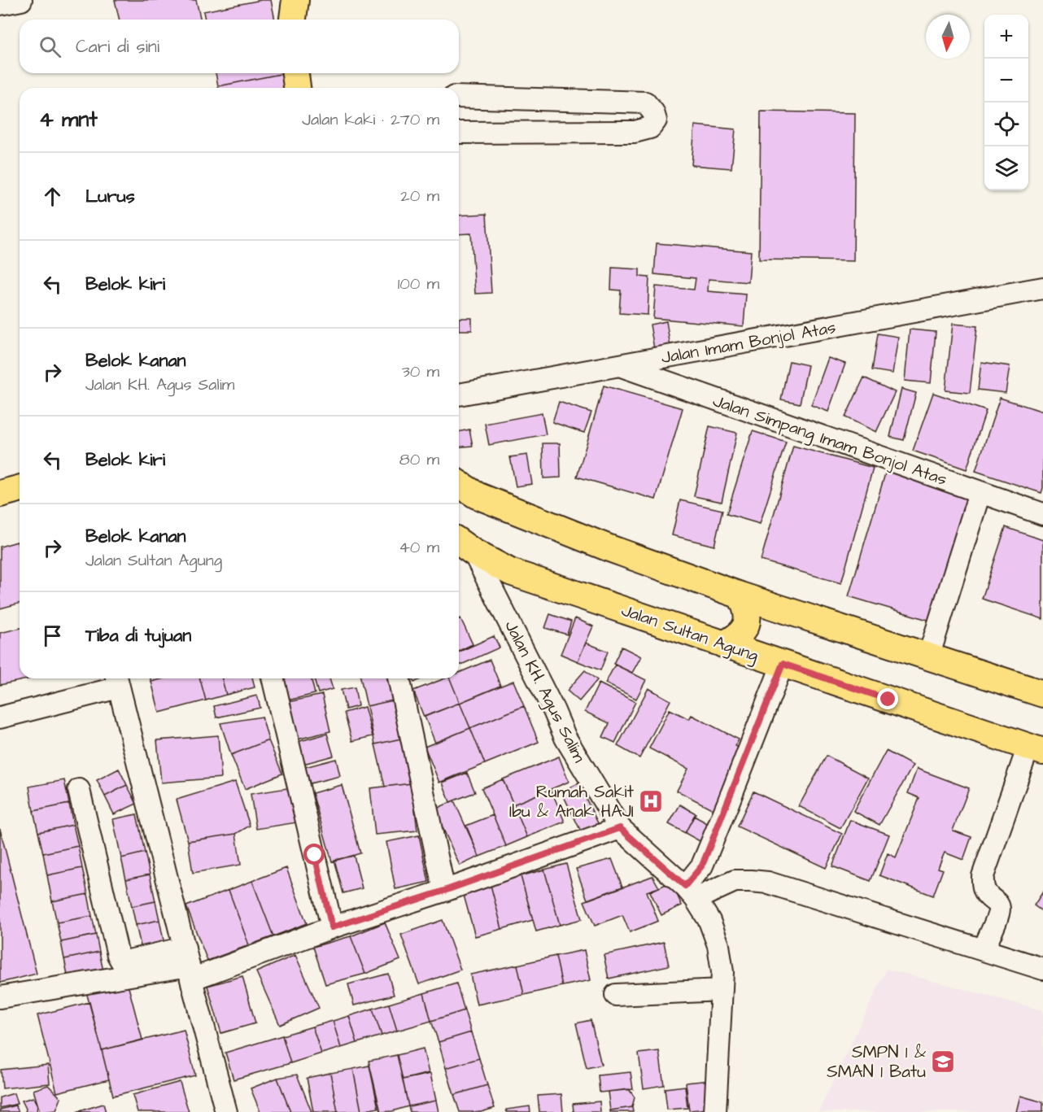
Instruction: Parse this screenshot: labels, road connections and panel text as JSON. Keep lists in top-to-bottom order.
{
  "streets": {
    "main road": ["Jalan Sultan Agung"],
    "street": ["Jalan Imam Bonjol Atas", "Jalan Simpang Imam Bonjol Atas", "Jalan KH. Agus Salim"]
  },
  "crossings": [
    ["Jalan Imam Bonjol Atas", "Jalan Simpang Imam Bonjol Atas"],
    ["Jalan Sultan Agung", "Jalan KH. Agus Salim"]
  ],
  "places": {
    "hospital": ["Rumah Sakit Ibu & Anak HAJI"],
    "school or university": ["SMPN 1 & SMAN 1 Batu"]
  },
  "north": "bottom",
  "page": {
    "map_buttons": ["+", "−"],
    "search": "Cari di sini",
    "heading": ["4 mnt", "Jalan kaki · 270 m"],
    "list": [
      ["Lurus", "20 m"],
      ["Belok kiri", "100 m"],
      ["Belok kanan", "Jalan KH. Agus Salim", "30 m"],
      ["Belok kiri", "80 m"],
      ["Belok kanan", "Jalan Sultan Agung", "40 m"],
      "Tiba di tujuan"
    ]
  }
}
